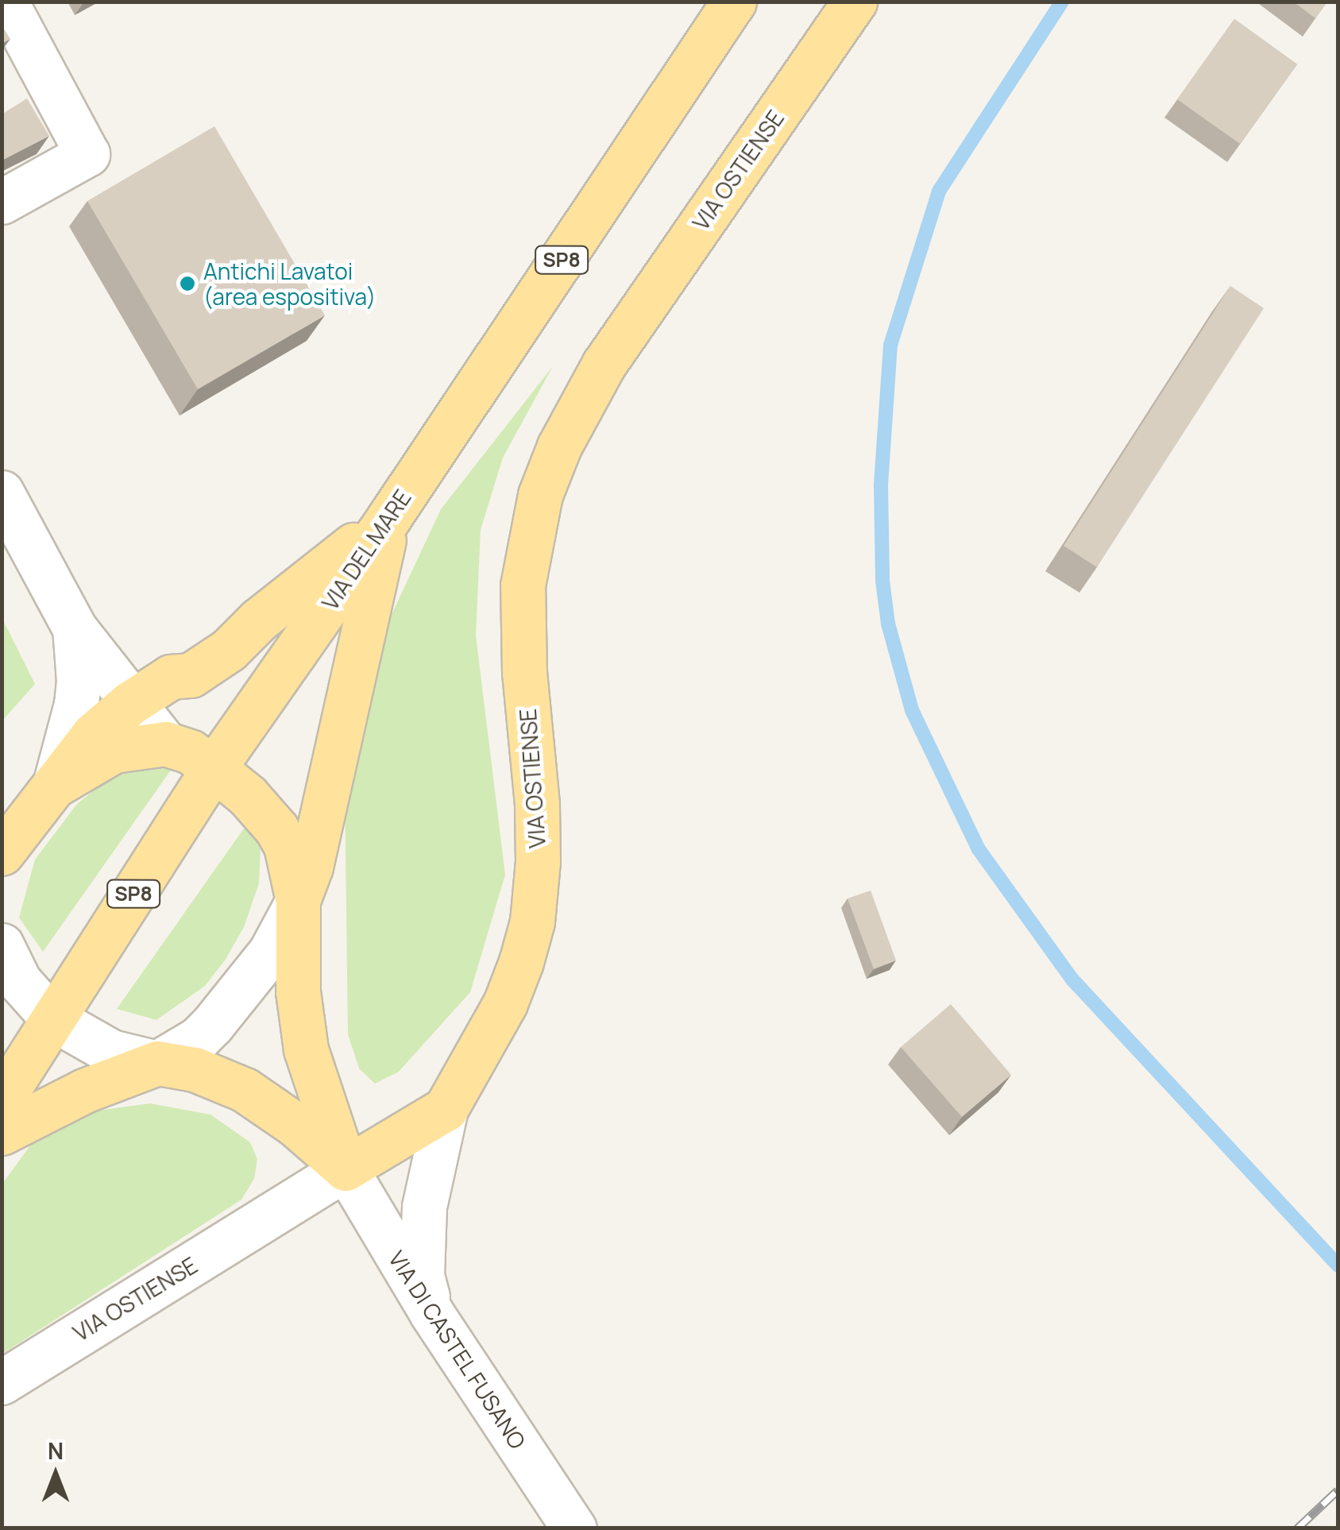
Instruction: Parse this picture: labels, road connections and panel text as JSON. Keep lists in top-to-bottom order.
{
  "streets": {
    "main road": ["VIA OSTIENSE", "SP8", "VIA DEL MARE"],
    "street": ["VIA DI CASTEL FUSANO"]
  },
  "crossings": [
    ["VIA OSTIENSE", "VIA DI CASTEL FUSANO"]
  ],
  "places": ["Antichi Lavatoi (area espositiva)"],
  "north": "top"
}
